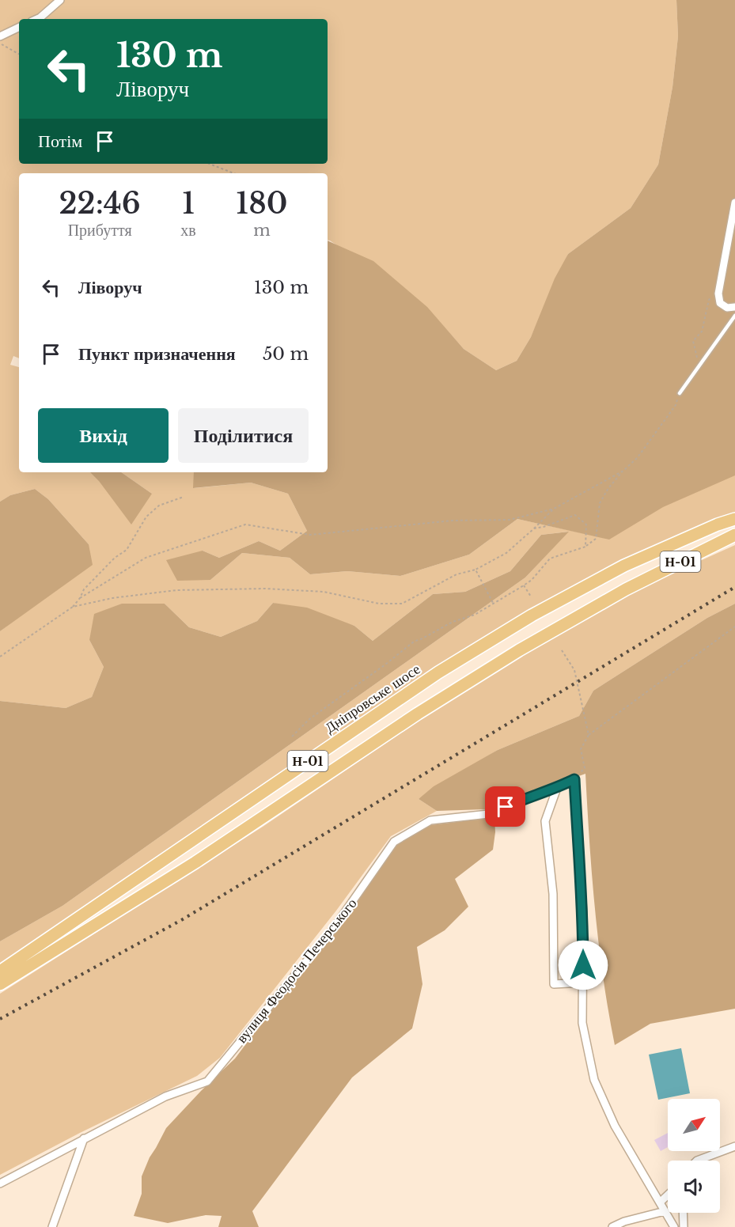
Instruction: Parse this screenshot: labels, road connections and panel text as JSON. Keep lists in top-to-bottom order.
{
  "streets": {
    "main road": ["Н-01", "Дніпровське шосе"],
    "street": ["вулиця Феодосія Печерського"]
  },
  "north": "top right",
  "page": {
    "turn": ["130 m", "Ліворуч"],
    "then": "Потім",
    "eta": [
      "22:46",
      "Прибуття",
      "1",
      "хв",
      "180",
      "m"
    ],
    "list": [
      {
        "name": "Ліворуч",
        "value": "130 m"
      },
      {
        "name": "Пункт призначення",
        "value": "50 m"
      }
    ],
    "buttons": ["Вихід", "Поділитися"]
  }
}
